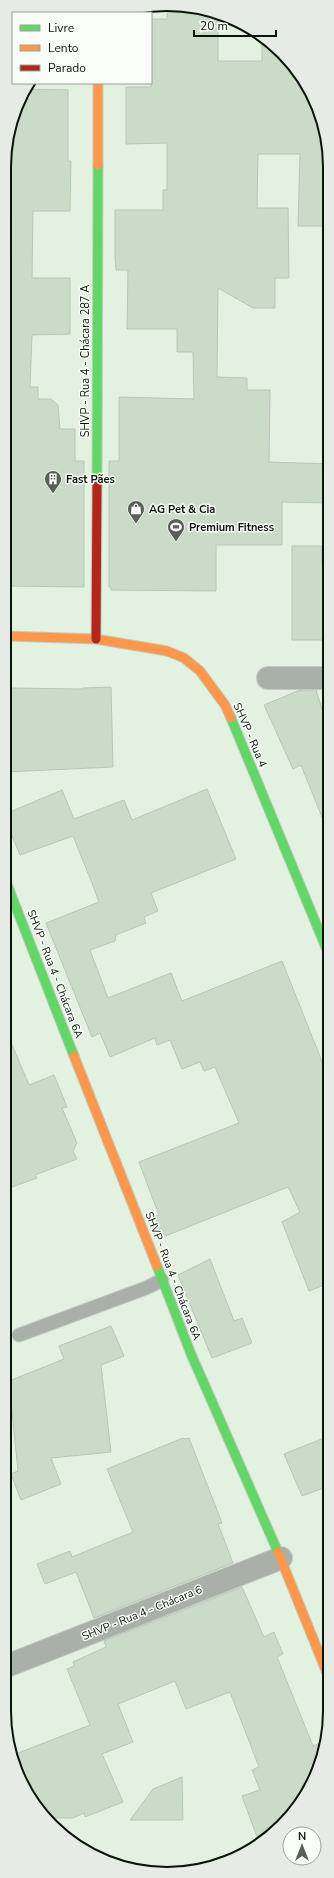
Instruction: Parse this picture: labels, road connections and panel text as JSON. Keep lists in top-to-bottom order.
{
  "streets": {
    "street": [
      "SHVP - Rua 4 - Chácara 287 A",
      "SHVP - Rua 4",
      "SHVP - Rua 4 - Chácara 6A",
      "SHVP - Rua 4 - Chácara 6"
    ]
  },
  "crossings": [
    ["SHVP - Rua 4 - Chácara 287 A", "SHVP - Rua 4"],
    ["SHVP - Rua 4 - Chácara 6A", "SHVP - Rua 4 - Chácara 6"]
  ],
  "places": {
    "building": ["Fast Pães"],
    "shop": ["AG Pet & Cia"],
    "sports": ["Premium Fitness"]
  },
  "legend": ["Livre", "Lento", "Parado"],
  "scale_bar": "20 m",
  "north": "top"
}
